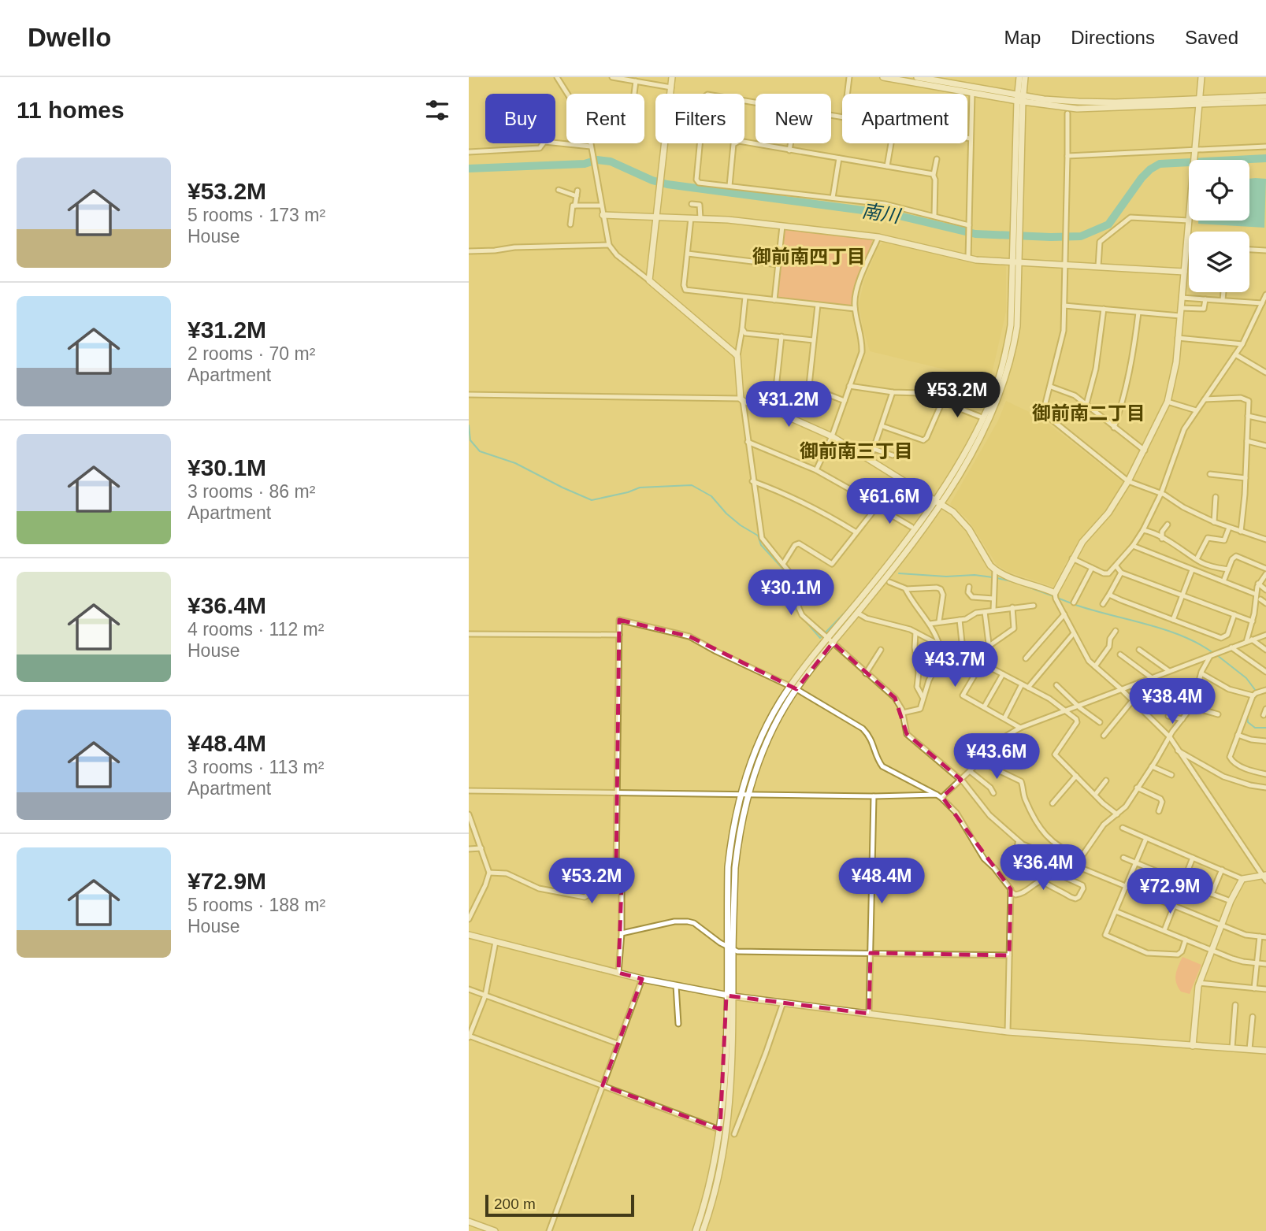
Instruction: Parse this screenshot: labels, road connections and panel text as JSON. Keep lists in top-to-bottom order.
{
  "districts": ["御前南四丁目", "御前南二丁目", "御前南三丁目"],
  "water": ["南川"],
  "scale_bar": "200 m",
  "page": {
    "header": "Dwello",
    "nav": ["Map", "Directions", "Saved"],
    "heading": "11 homes",
    "chip": [
      "Buy",
      "Rent",
      "Filters",
      "New",
      "Apartment"
    ],
    "list": [
      {
        "name": "¥53.2M",
        "note": "5 rooms · 173 m² · House"
      },
      {
        "name": "¥31.2M",
        "note": "2 rooms · 70 m² · Apartment"
      },
      {
        "name": "¥30.1M",
        "note": "3 rooms · 86 m² · Apartment"
      },
      {
        "name": "¥36.4M",
        "note": "4 rooms · 112 m² · House"
      },
      {
        "name": "¥48.4M",
        "note": "3 rooms · 113 m² · Apartment"
      },
      {
        "name": "¥72.9M",
        "note": "5 rooms · 188 m² · House"
      }
    ],
    "price": [
      "¥53.2M",
      "¥31.2M",
      "¥61.6M",
      "¥30.1M",
      "¥43.7M",
      "¥38.4M",
      "¥43.6M",
      "¥36.4M",
      "¥53.2M",
      "¥48.4M",
      "¥72.9M"
    ],
    "scale": "200 m"
  }
}
